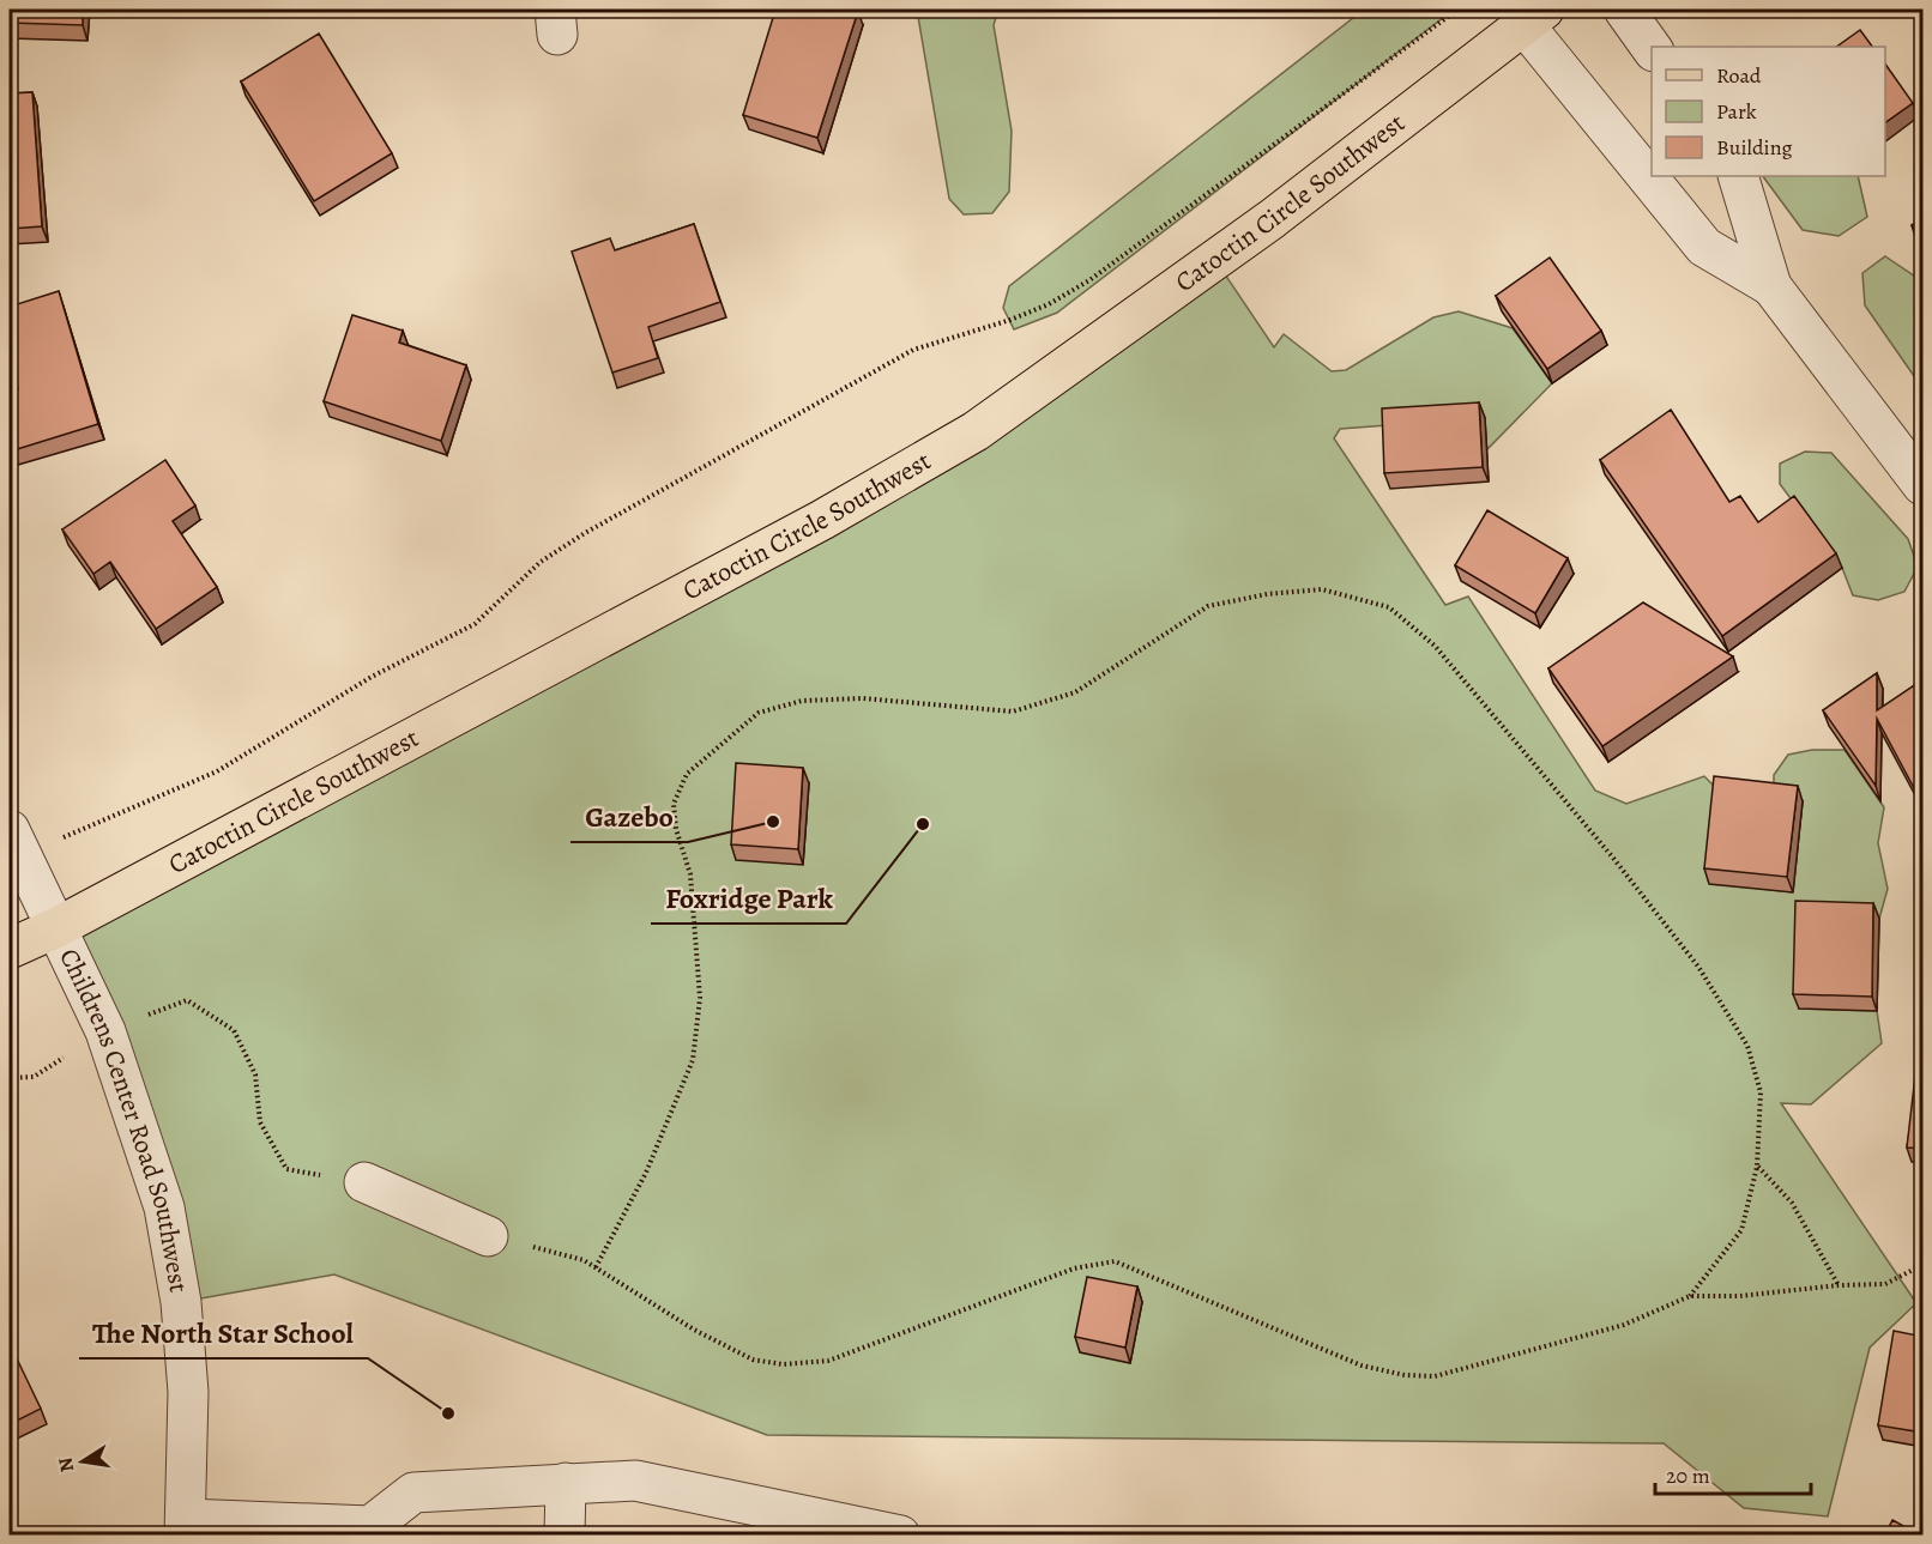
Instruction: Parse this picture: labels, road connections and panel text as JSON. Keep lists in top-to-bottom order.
{
  "streets": {
    "main road": ["Catoctin Circle Southwest"],
    "street": ["Childrens Center Road Southwest"]
  },
  "crossings": [
    ["Catoctin Circle Southwest", "Childrens Center Road Southwest"]
  ],
  "places": ["Gazebo", "Foxridge Park", "The North Star School"],
  "legend": ["Road", "Park", "Building"],
  "scale_bar": "20 m",
  "north": "left"
}
